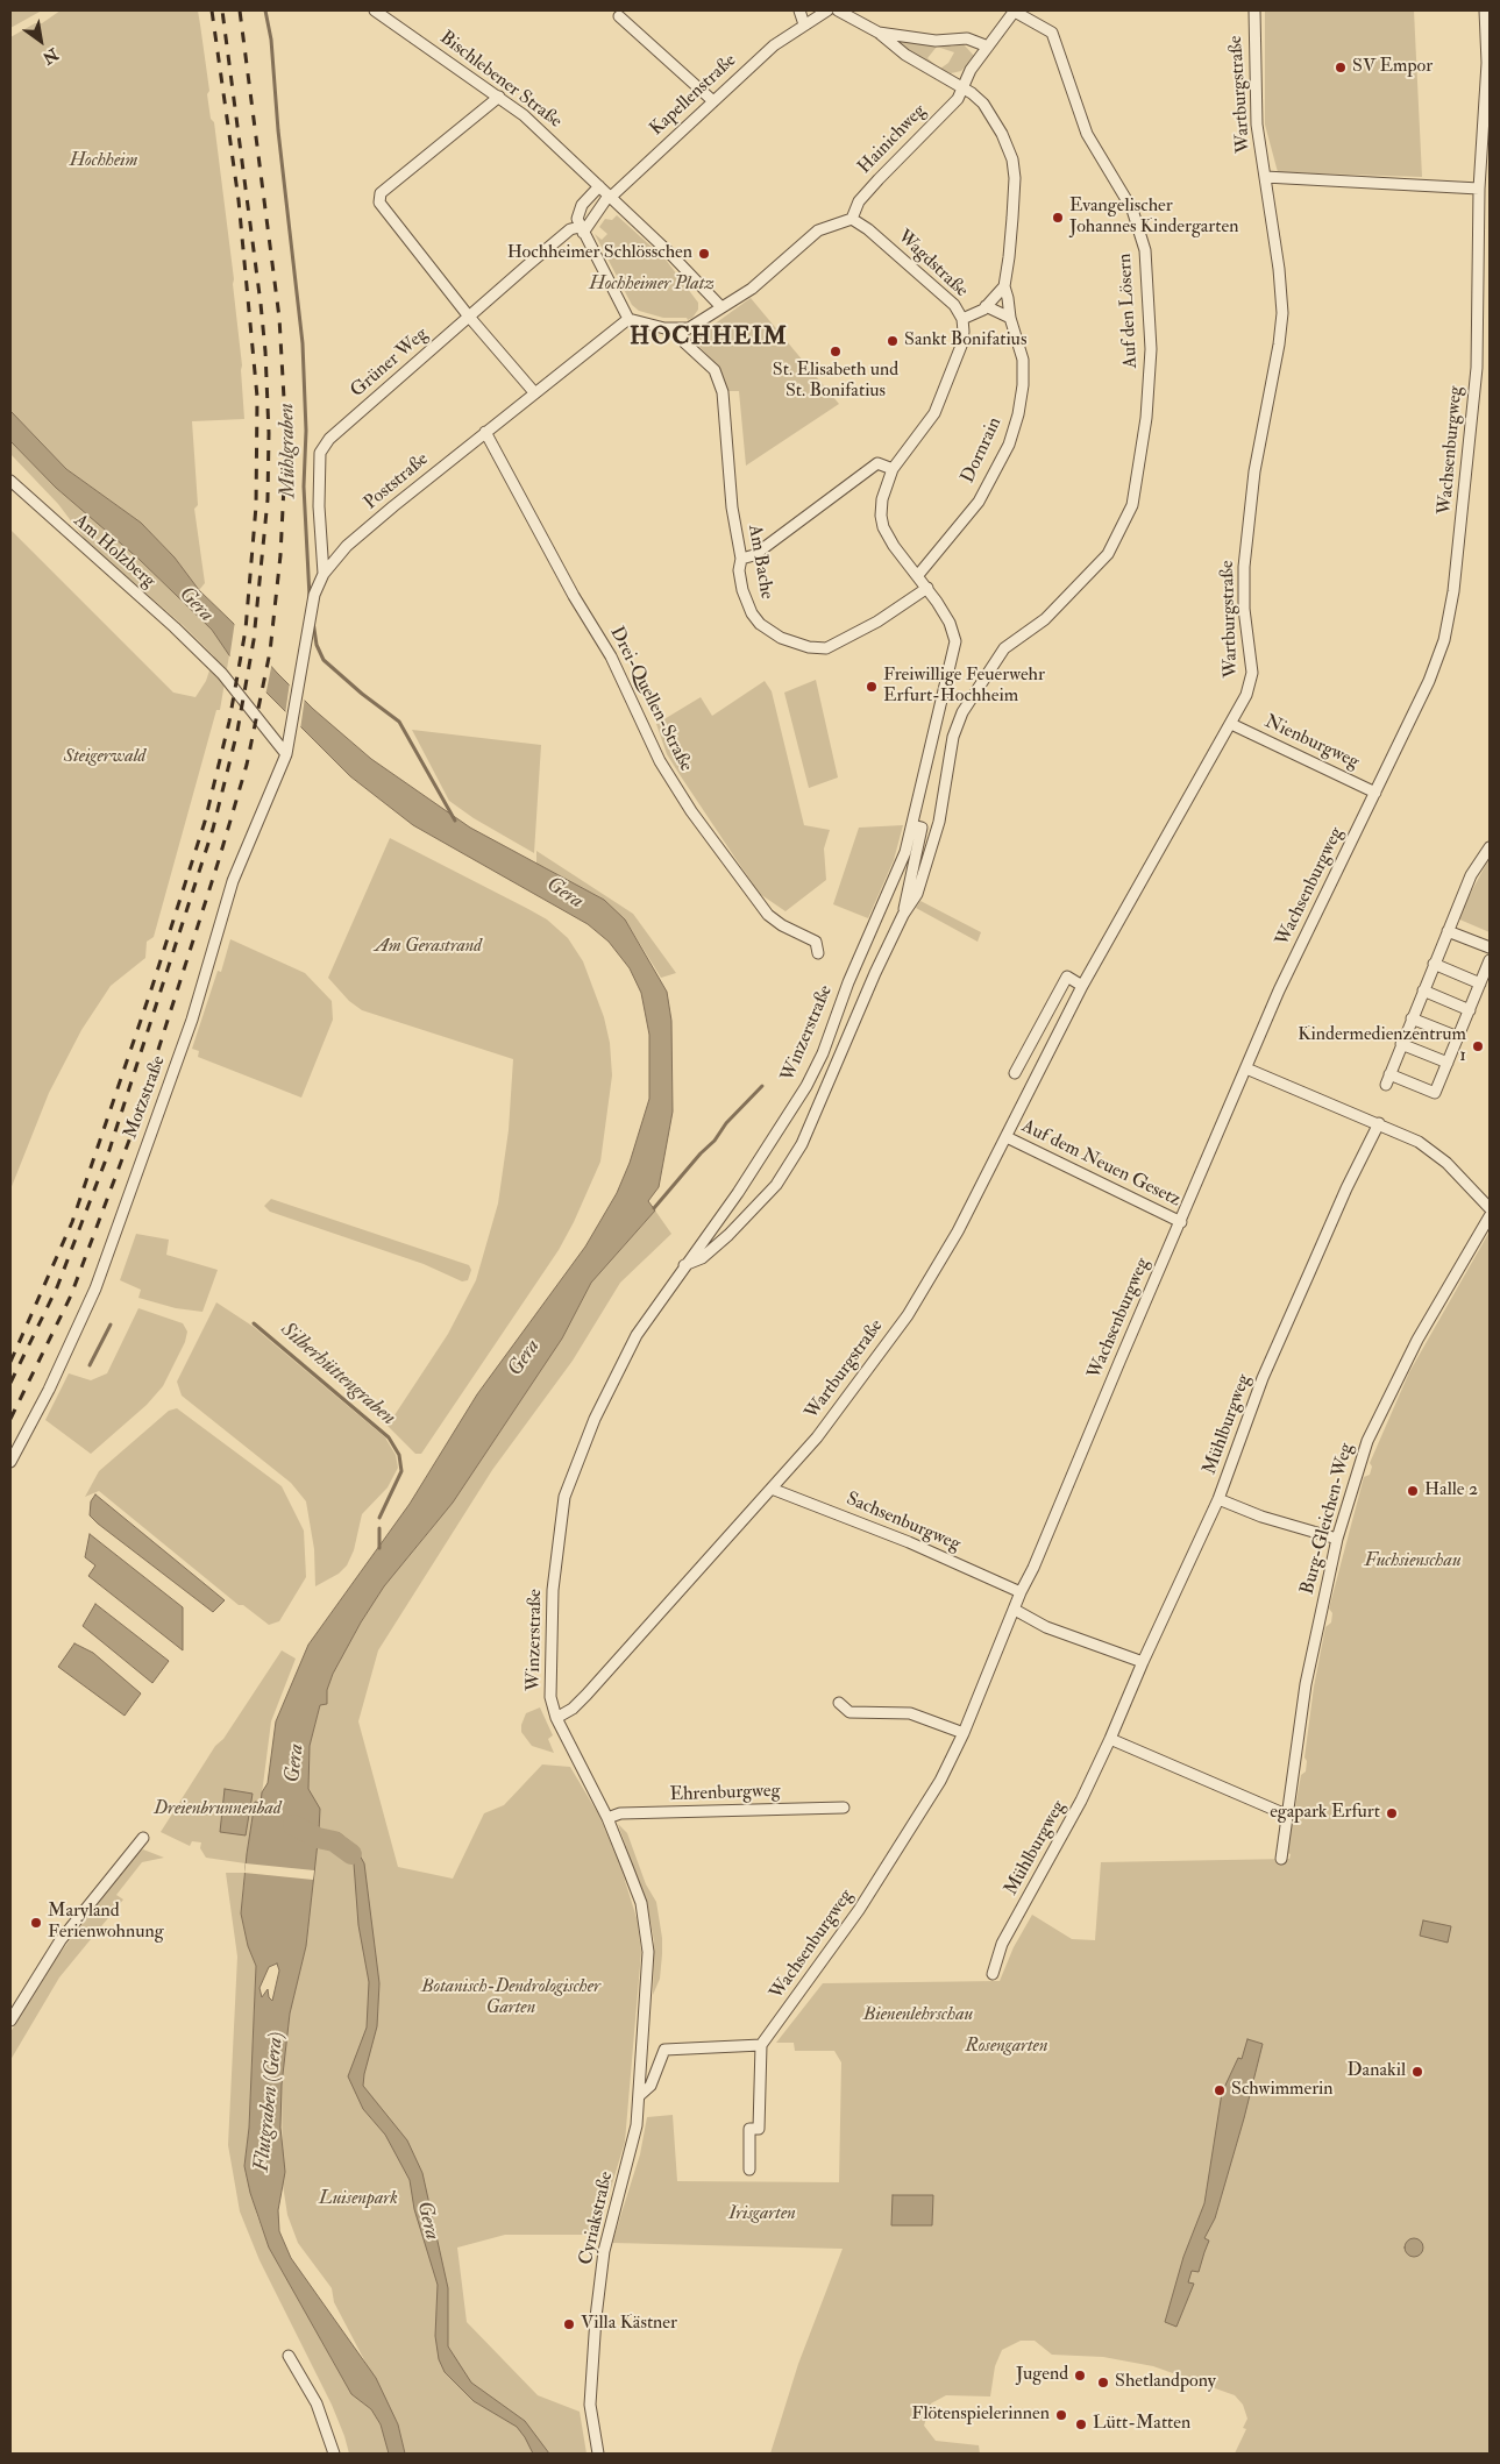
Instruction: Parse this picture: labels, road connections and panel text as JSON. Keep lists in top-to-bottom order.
{
  "streets": {
    "street": [
      "Bischlebener Straße",
      "Wartburgstraße",
      "Kapellenstraße",
      "Hainichweg",
      "Wagdstraße",
      "Auf den Lösern",
      "Grüner Weg",
      "Dornrain",
      "Wachsenburgweg",
      "Poststraße",
      "Am Holzberg",
      "Am Bache",
      "Drei-Quellen-Straße",
      "Nienburgweg",
      "Winzerstraße",
      "Motzstraße",
      "Auf dem Neuen Gesetz",
      "Mühlburgweg",
      "Burg-Gleichen-Weg",
      "Sachsenburgweg",
      "Ehrenburgweg",
      "Cyriakstraße"
    ]
  },
  "crossings": [
    ["Wartburgstraße", "Wachsenburgweg"],
    ["Wartburgstraße", "Nienburgweg"],
    ["Wartburgstraße", "Winzerstraße"],
    ["Wartburgstraße", "Auf dem Neuen Gesetz"],
    ["Wartburgstraße", "Sachsenburgweg"],
    ["Hainichweg", "Wagdstraße"],
    ["Hainichweg", "Auf den Lösern"],
    ["Hainichweg", "Dornrain"],
    ["Wagdstraße", "Dornrain"],
    ["Wagdstraße", "Am Bache"],
    ["Wagdstraße", "Winzerstraße"],
    ["Auf den Lösern", "Winzerstraße"],
    ["Grüner Weg", "Poststraße"],
    ["Wachsenburgweg", "Nienburgweg"],
    ["Wachsenburgweg", "Auf dem Neuen Gesetz"],
    ["Wachsenburgweg", "Sachsenburgweg"],
    ["Poststraße", "Drei-Quellen-Straße"],
    ["Poststraße", "Motzstraße"],
    ["Am Holzberg", "Motzstraße"],
    ["Winzerstraße", "Ehrenburgweg"],
    ["Winzerstraße", "Cyriakstraße"]
  ],
  "districts": ["HOCHHEIM"],
  "water": [
    "Mühlgraben",
    "Gera",
    "Silberhüttengraben",
    "Flutgraben (Gera)"
  ],
  "parks": [
    "Hochheim",
    "Hochheimer Platz",
    "Steigerwald",
    "Am Gerastrand",
    "Fuchsienschau",
    "Dreienbrunnenbad",
    "Botanisch-Dendrologischer Garten",
    "Bienenlehrschau",
    "Rosengarten",
    "Luisenpark",
    "Irisgarten"
  ],
  "places": [
    "SV Empor",
    "Evangelischer Johannes Kindergarten",
    "Hochheimer Schlösschen",
    "Sankt Bonifatius",
    "St. Elisabeth und St. Bonifatius",
    "Freiwillige Feuerwehr Erfurt-Hochheim",
    "Kindermedienzentrum 1",
    "Halle 2",
    "egapark Erfurt",
    "Maryland Ferienwohnung",
    "Danakil",
    "Schwimmerin",
    "Villa Kästner",
    "Jugend",
    "Shetlandpony",
    "Flötenspielerinnen",
    "Lütt-Matten"
  ],
  "north": "bottom right"
}
